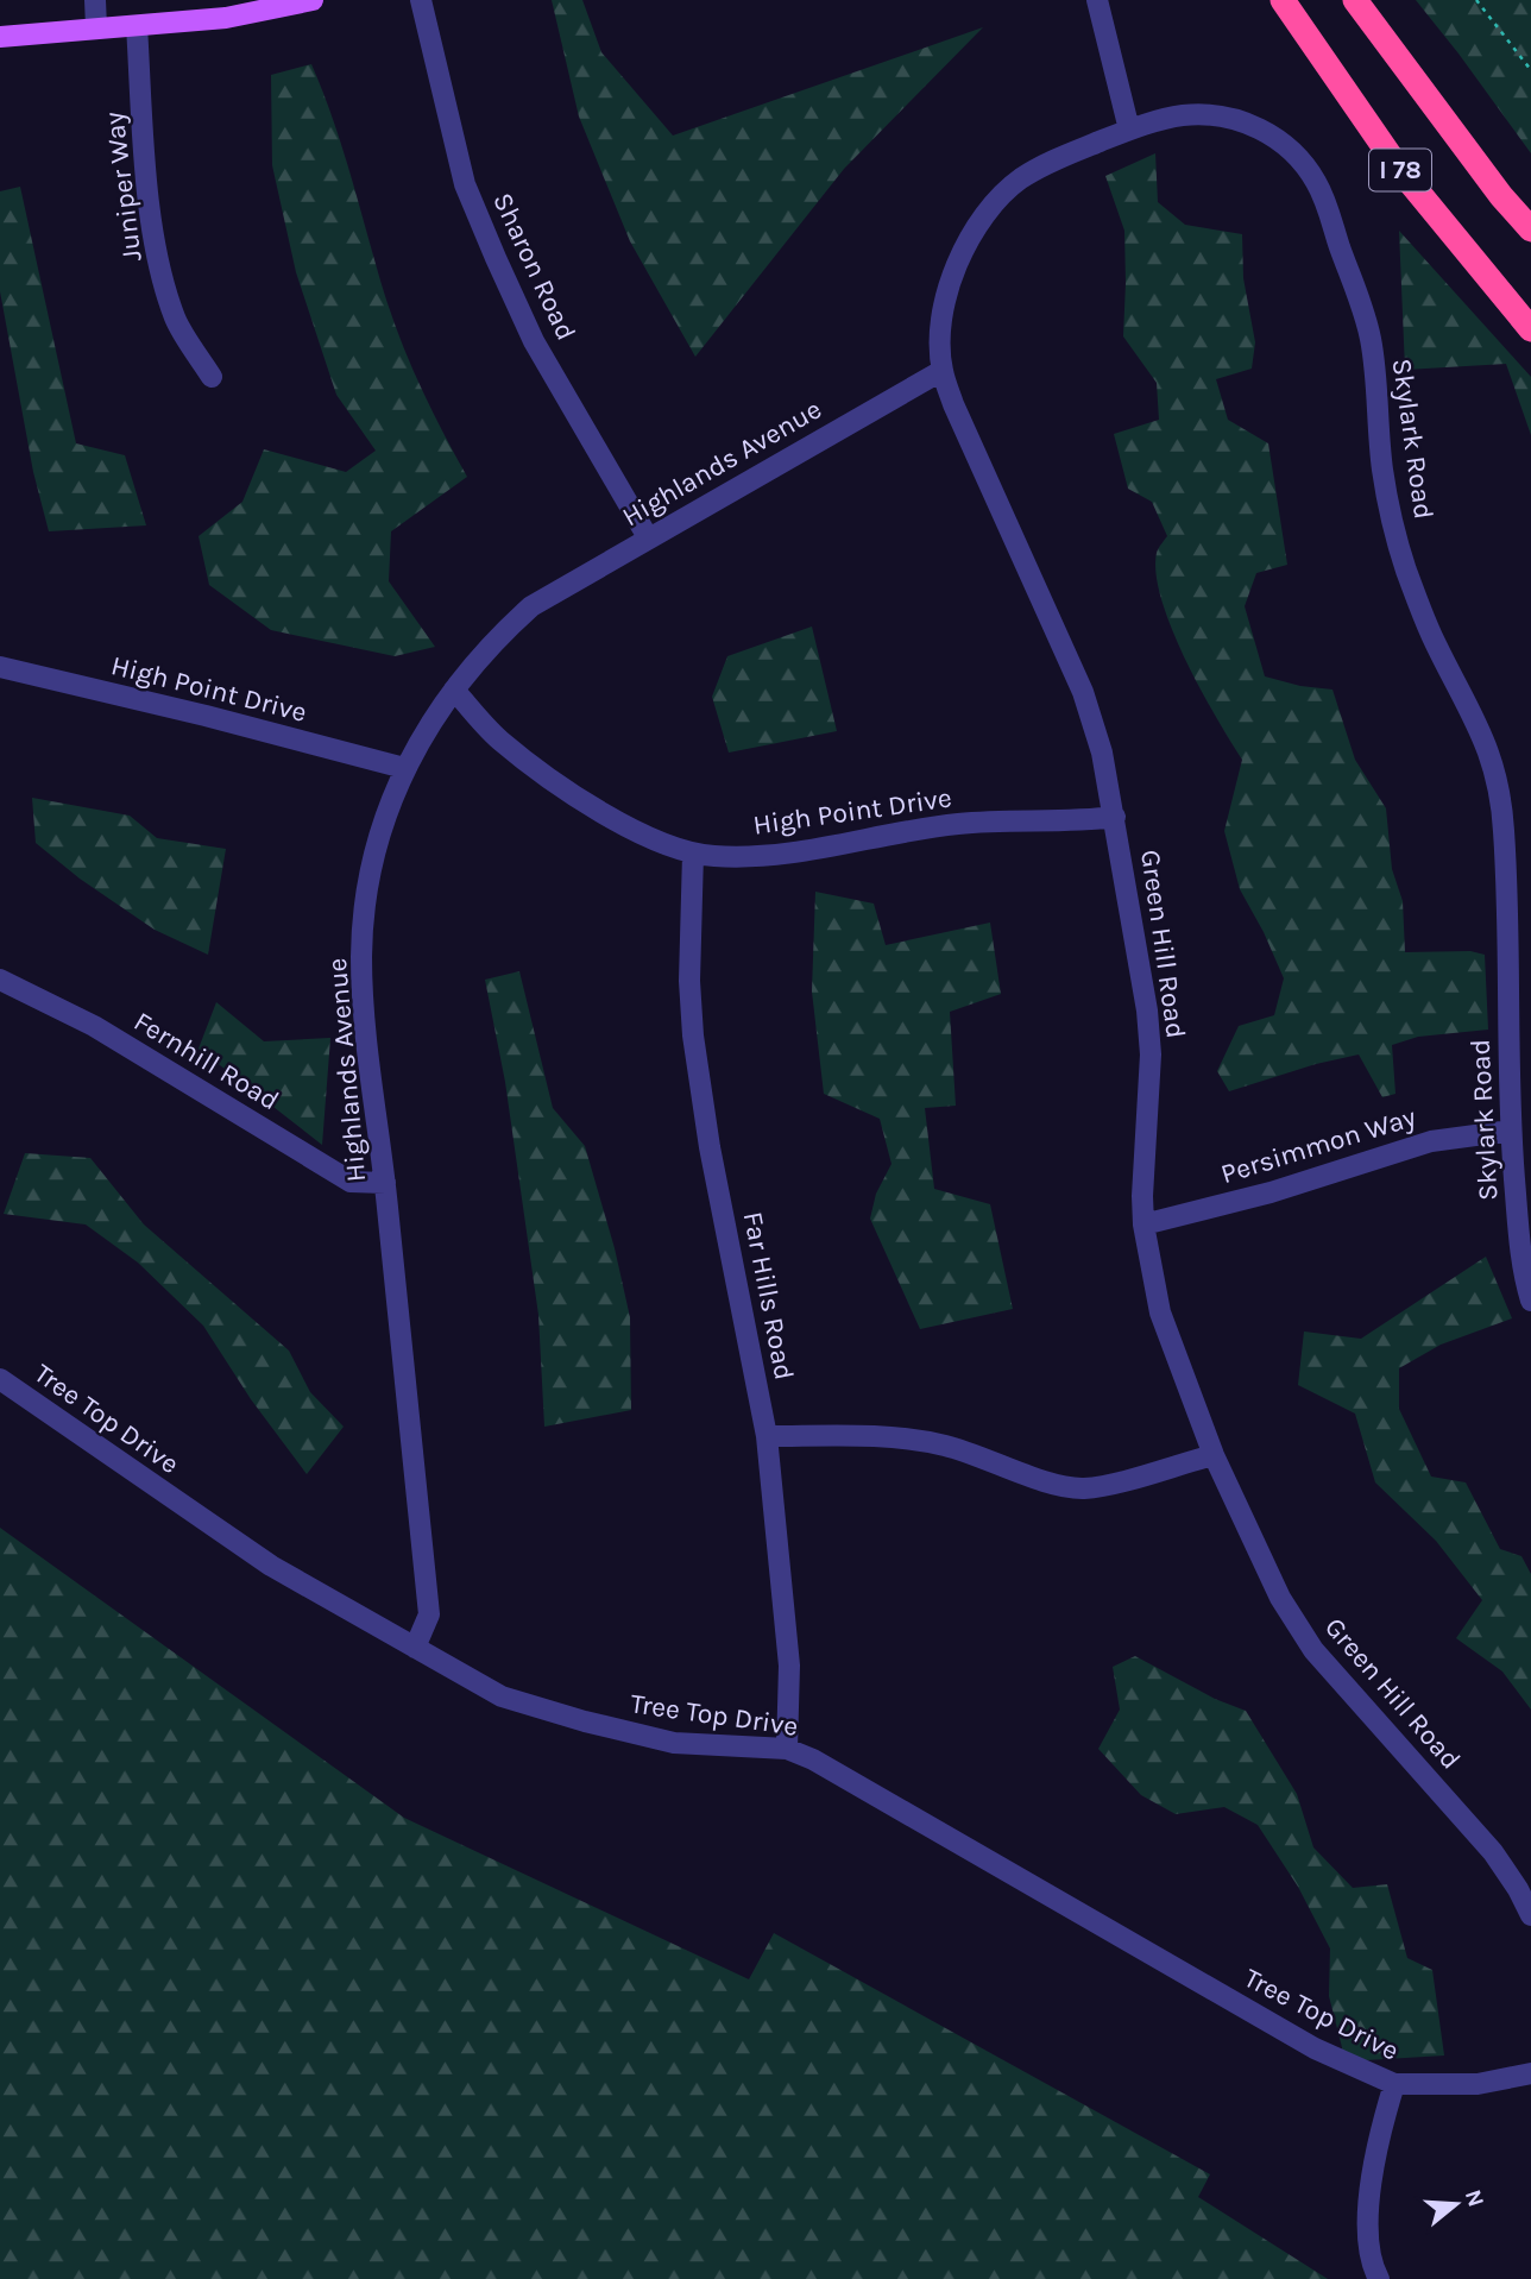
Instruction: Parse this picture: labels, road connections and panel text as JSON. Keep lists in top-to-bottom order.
{
  "streets": {
    "highway": ["I 78"],
    "street": [
      "Juniper Way",
      "Sharon Road",
      "Skylark Road",
      "Highlands Avenue",
      "High Point Drive",
      "Green Hill Road",
      "Fernhill Road",
      "Persimmon Way",
      "Far Hills Road",
      "Tree Top Drive"
    ]
  },
  "crossings": [
    ["Sharon Road", "Highlands Avenue"],
    ["Skylark Road", "Green Hill Road"],
    ["Skylark Road", "Persimmon Way"],
    ["Highlands Avenue", "High Point Drive"],
    ["Highlands Avenue", "Green Hill Road"],
    ["Highlands Avenue", "Fernhill Road"],
    ["Highlands Avenue", "Tree Top Drive"],
    ["High Point Drive", "Green Hill Road"],
    ["High Point Drive", "Far Hills Road"],
    ["Green Hill Road", "Persimmon Way"],
    ["Far Hills Road", "Tree Top Drive"]
  ],
  "north": "right"
}
